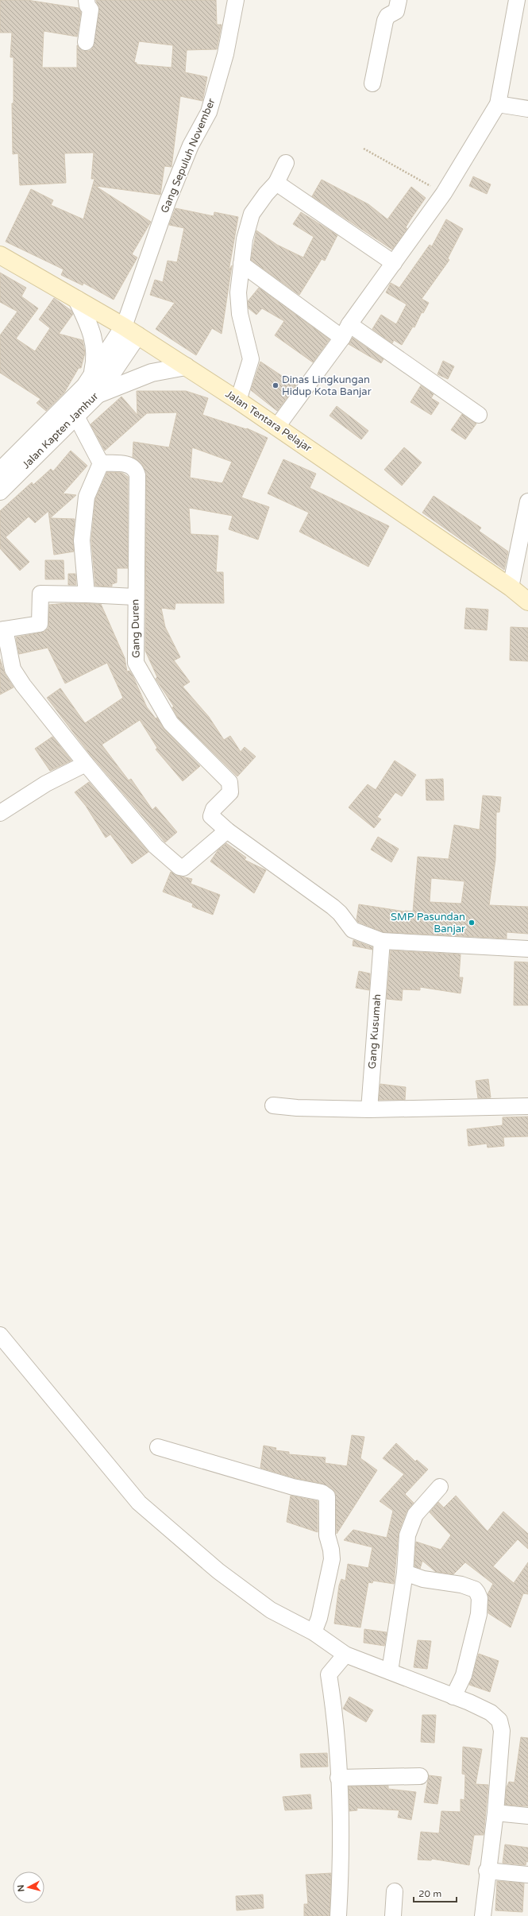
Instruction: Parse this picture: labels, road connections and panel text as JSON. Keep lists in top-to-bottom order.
{
  "streets": {
    "main road": ["Jalan Tentara Pelajar"],
    "street": [
      "Gang Sepuluh November",
      "Jalan Kapten Jamhur",
      "Gang Duren",
      "Gang Kusumah"
    ]
  },
  "crossings": [
    ["Gang Sepuluh November", "Jalan Tentara Pelajar"],
    ["Gang Sepuluh November", "Jalan Kapten Jamhur"],
    ["Jalan Tentara Pelajar", "Jalan Kapten Jamhur"],
    ["Gang Duren", "Gang Kusumah"]
  ],
  "places": ["Dinas Lingkungan Hidup Kota Banjar", "SMP Pasundan Banjar"],
  "scale_bar": "20 m",
  "north": "left"
}
